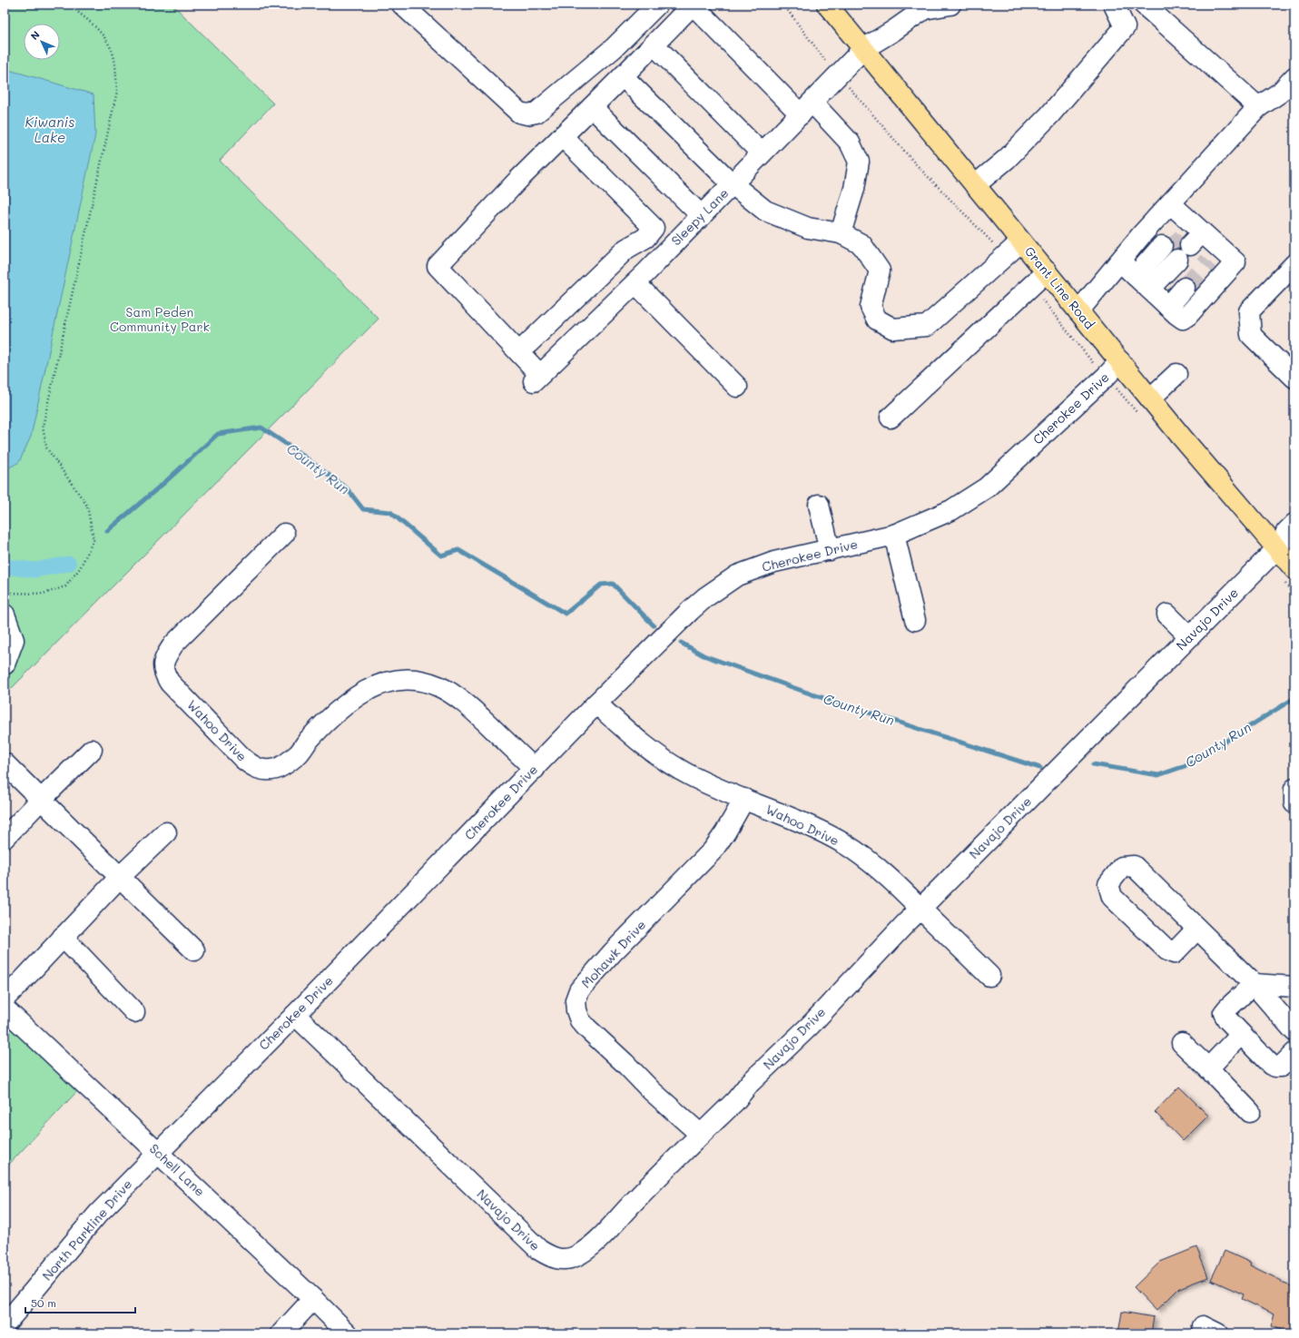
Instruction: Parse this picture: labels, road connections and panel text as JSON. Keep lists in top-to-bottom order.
{
  "streets": {
    "main road": ["Grant Line Road"],
    "street": [
      "Sleepy Lane",
      "Cherokee Drive",
      "Navajo Drive",
      "Wahoo Drive",
      "Mohawk Drive",
      "Schell Lane",
      "North Parkline Drive"
    ]
  },
  "crossings": [
    ["Sleepy Lane", "Grant Line Road"],
    ["Grant Line Road", "Cherokee Drive"],
    ["Grant Line Road", "Navajo Drive"],
    ["Cherokee Drive", "Navajo Drive"],
    ["Cherokee Drive", "Wahoo Drive"],
    ["Cherokee Drive", "Schell Lane"],
    ["Cherokee Drive", "North Parkline Drive"],
    ["Navajo Drive", "Wahoo Drive"],
    ["Navajo Drive", "Mohawk Drive"],
    ["Wahoo Drive", "Mohawk Drive"],
    ["Schell Lane", "North Parkline Drive"]
  ],
  "water": ["Kiwanis Lake", "County Run"],
  "parks": ["Sam Peden Community Park"],
  "scale_bar": "50 m",
  "north": "top left"
}
